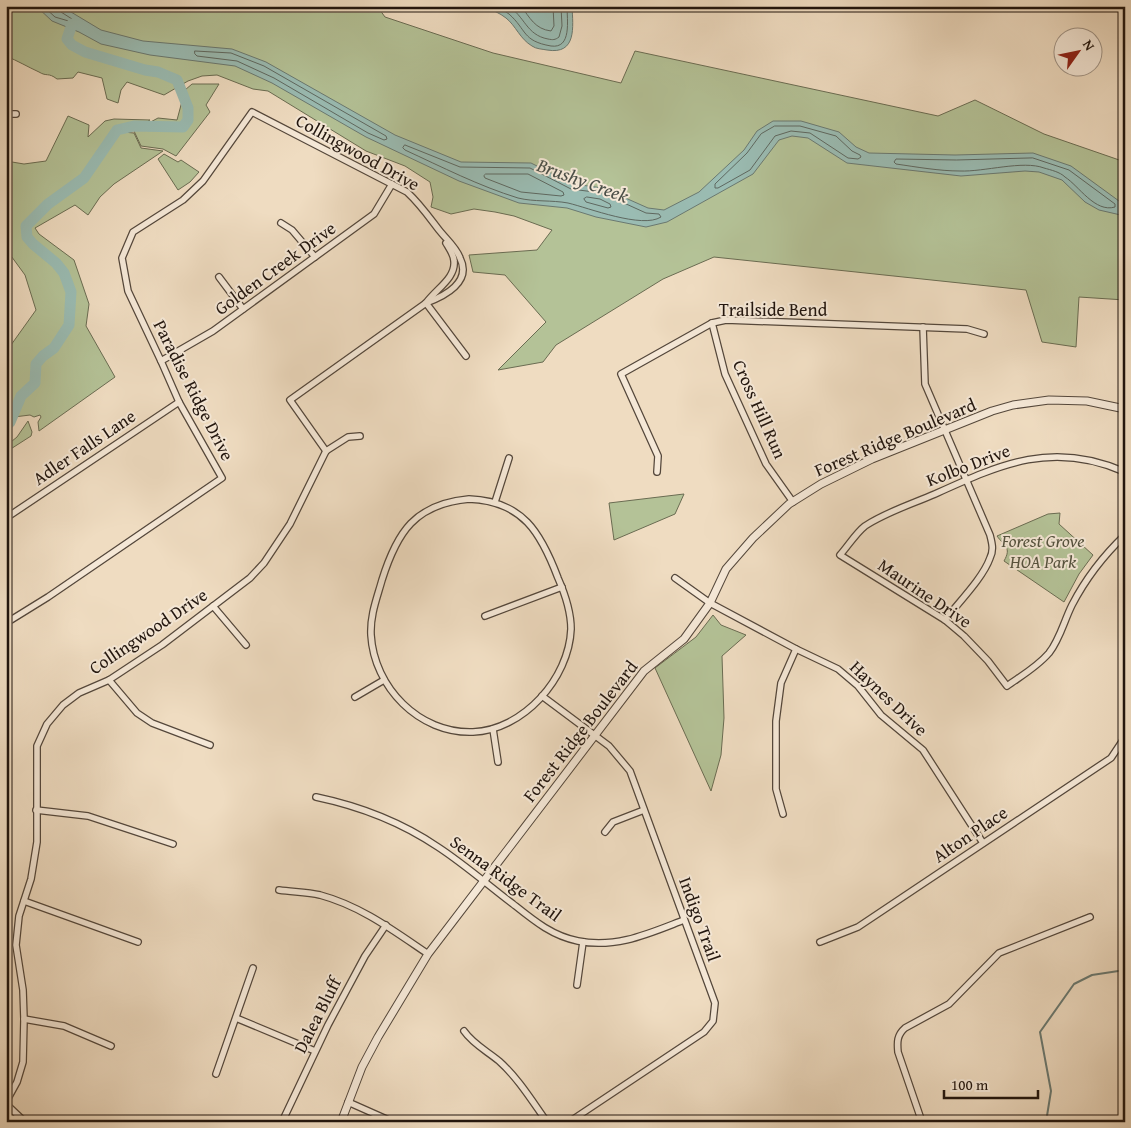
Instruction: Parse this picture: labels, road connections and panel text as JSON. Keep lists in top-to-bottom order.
{
  "streets": {
    "street": [
      "Collingwood Drive",
      "Golden Creek Drive",
      "Trailside Bend",
      "Paradise Ridge Drive",
      "Cross Hill Run",
      "Forest Ridge Boulevard",
      "Adler Falls Lane",
      "Kolbo Drive",
      "Maurine Drive",
      "Haynes Drive",
      "Alton Place",
      "Senna Ridge Trail",
      "Indigo Trail",
      "Dalea Bluff"
    ]
  },
  "crossings": [
    ["Collingwood Drive", "Golden Creek Drive"],
    ["Collingwood Drive", "Paradise Ridge Drive"],
    ["Golden Creek Drive", "Paradise Ridge Drive"],
    ["Trailside Bend", "Cross Hill Run"],
    ["Paradise Ridge Drive", "Adler Falls Lane"],
    ["Cross Hill Run", "Forest Ridge Boulevard"],
    ["Forest Ridge Boulevard", "Haynes Drive"],
    ["Forest Ridge Boulevard", "Senna Ridge Trail"],
    ["Forest Ridge Boulevard", "Indigo Trail"],
    ["Kolbo Drive", "Maurine Drive"],
    ["Haynes Drive", "Alton Place"],
    ["Senna Ridge Trail", "Indigo Trail"]
  ],
  "water": ["Brushy Creek"],
  "parks": ["Forest Grove HOA Park"],
  "scale_bar": "100 m",
  "north": "top right"
}
